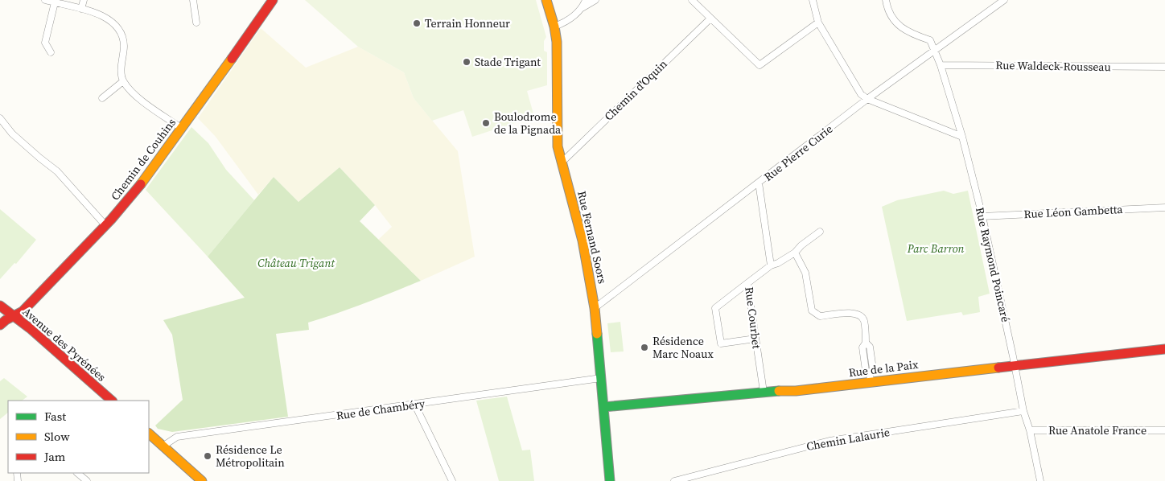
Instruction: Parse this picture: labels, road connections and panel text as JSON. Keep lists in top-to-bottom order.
{
  "streets": {
    "street": [
      "Rue Waldeck-Rousseau",
      "Chemin d'Oquin",
      "Rue Pierre Curie",
      "Chemin de Couhins",
      "Rue Léon Gambetta",
      "Rue Fernand Soors",
      "Rue Raymond Poincaré",
      "Rue Courbet",
      "Avenue des Pyrénées",
      "Rue de la Paix",
      "Rue de Chambéry",
      "Rue Anatole France",
      "Chemin Lalaurie"
    ]
  },
  "crossings": [
    ["Rue Waldeck-Rousseau", "Rue Raymond Poincaré"],
    ["Chemin d'Oquin", "Rue Fernand Soors"],
    ["Rue Pierre Curie", "Rue Fernand Soors"],
    ["Rue Pierre Curie", "Rue Raymond Poincaré"],
    ["Chemin de Couhins", "Avenue des Pyrénées"],
    ["Rue Léon Gambetta", "Rue Raymond Poincaré"],
    ["Rue Fernand Soors", "Rue de la Paix"],
    ["Rue Fernand Soors", "Rue de Chambéry"],
    ["Rue Raymond Poincaré", "Rue de la Paix"],
    ["Rue Raymond Poincaré", "Rue Anatole France"],
    ["Rue Raymond Poincaré", "Chemin Lalaurie"],
    ["Rue Courbet", "Rue de la Paix"]
  ],
  "parks": ["Parc Barron", "Château Trigant"],
  "places": [
    "Terrain Honneur",
    "Stade Trigant",
    "Boulodrome de la Pignada",
    "Résidence Marc Noaux",
    "Résidence Le Métropolitain"
  ],
  "legend": ["Fast", "Slow", "Jam"]
}
